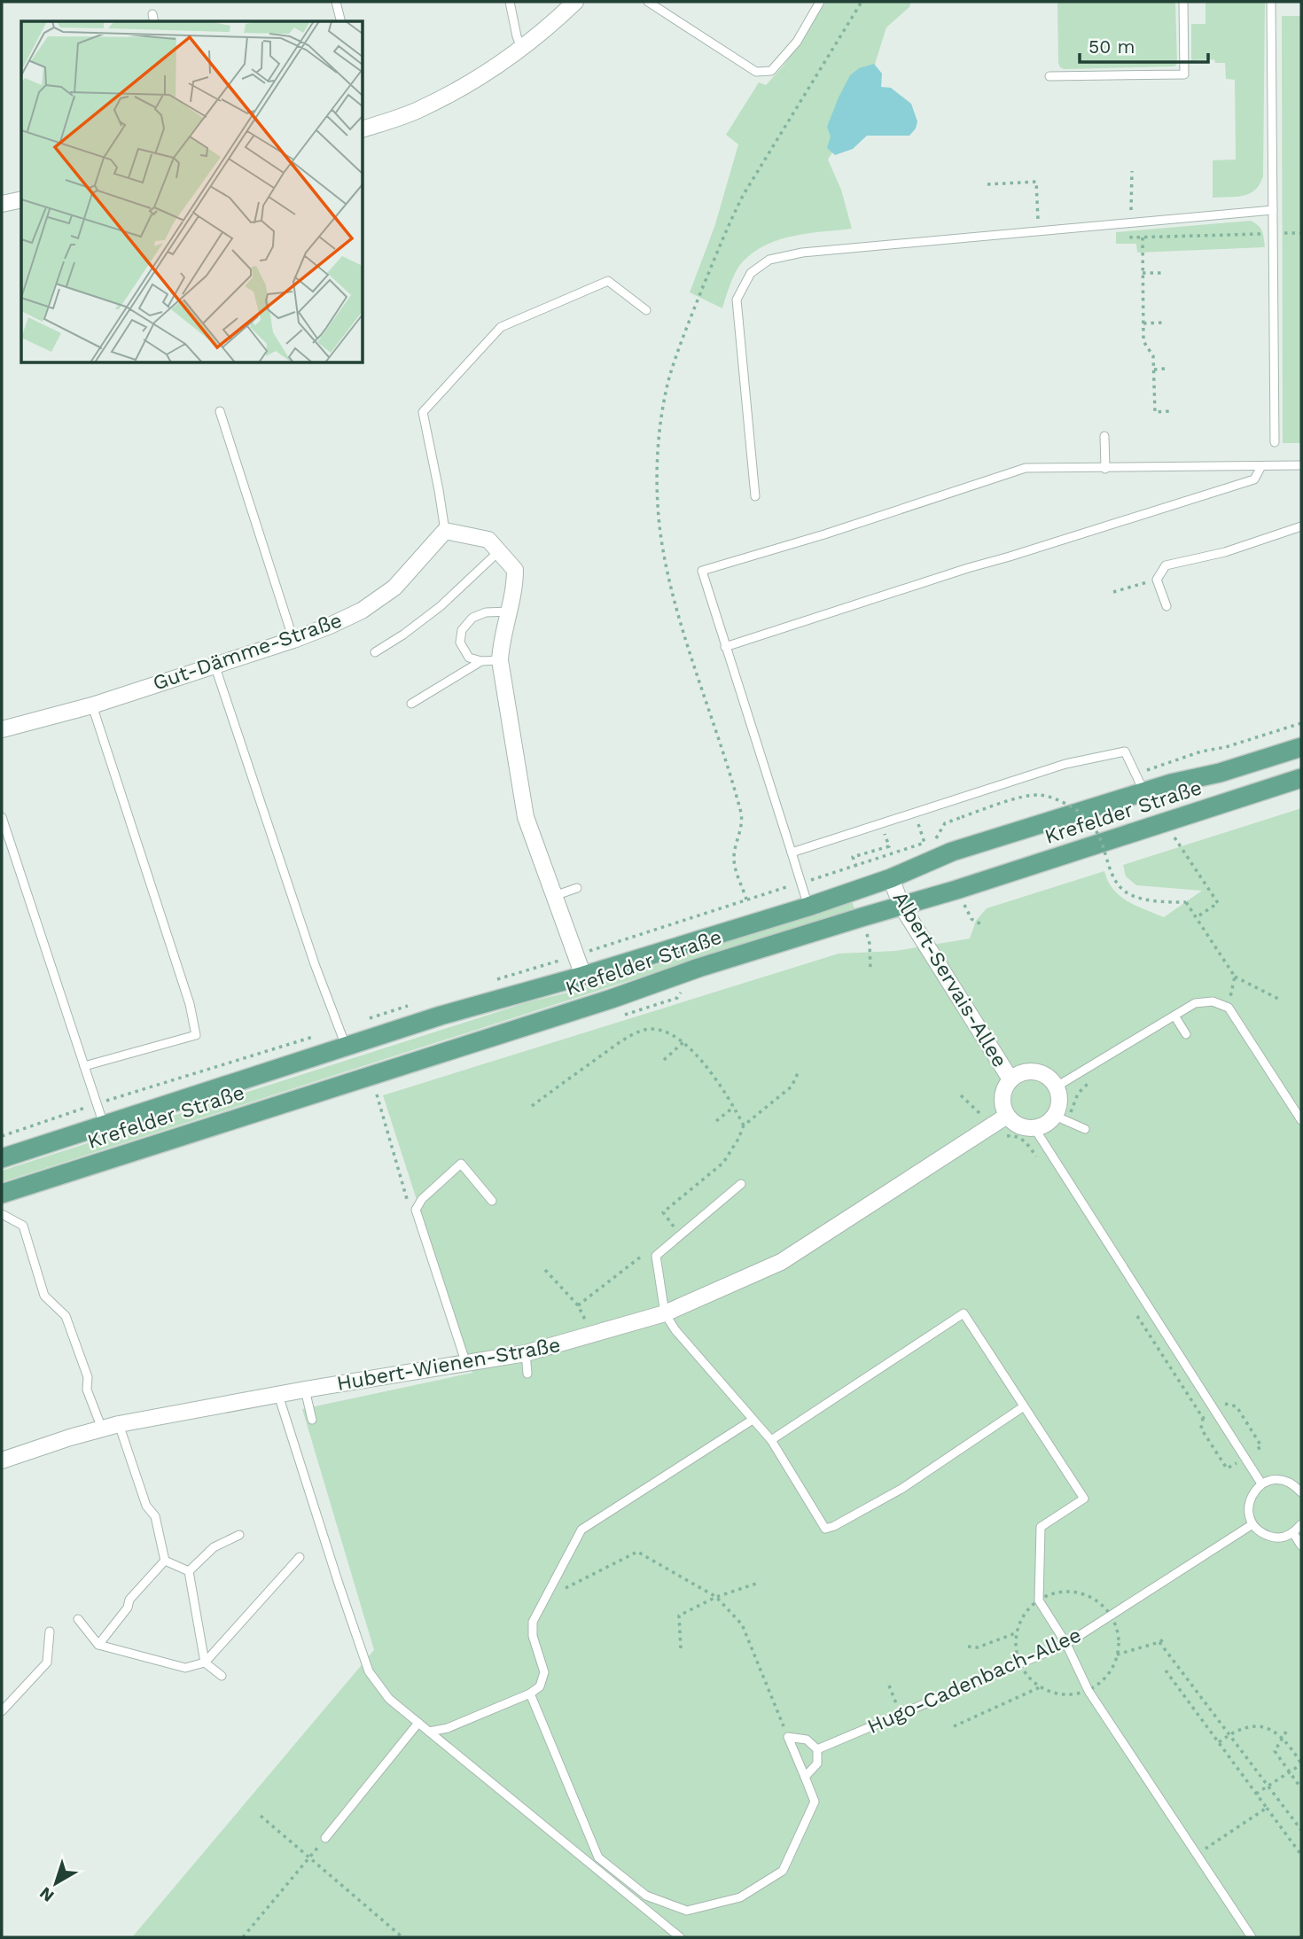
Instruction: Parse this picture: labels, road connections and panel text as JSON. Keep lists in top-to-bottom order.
{
  "streets": {
    "main road": ["Krefelder Straße"],
    "street": ["Gut-Dämme-Straße", "Albert-Servais-Allee", "Hubert-Wienen-Straße"],
    "lane": ["Hugo-Cadenbach-Allee"]
  },
  "crossings": [
    ["Krefelder Straße", "Albert-Servais-Allee"],
    ["Albert-Servais-Allee", "Hubert-Wienen-Straße"]
  ],
  "scale_bar": "50 m",
  "north": "bottom left"
}
